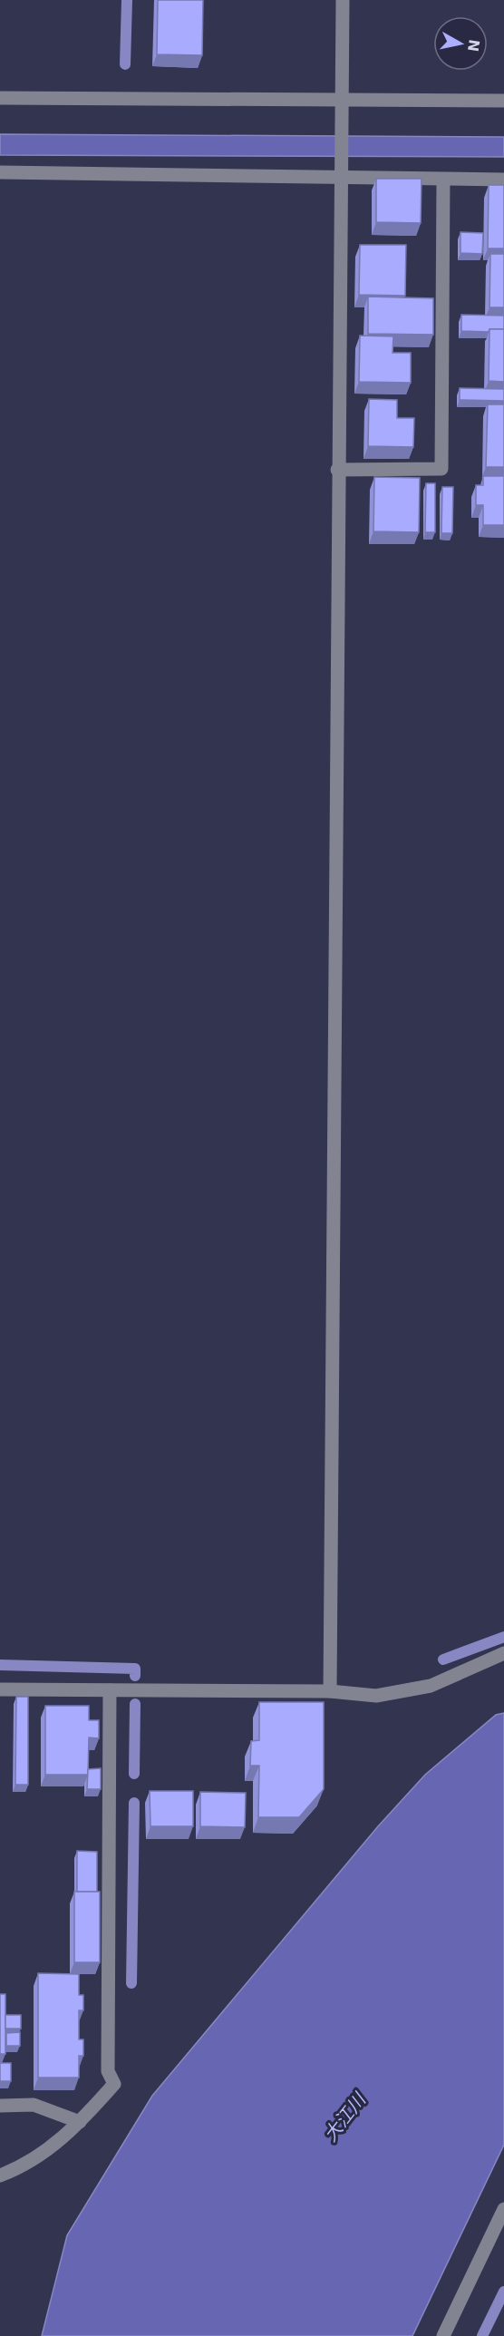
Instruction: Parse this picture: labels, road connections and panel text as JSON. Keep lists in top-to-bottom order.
{
  "water": ["大江川"],
  "north": "right"
}
